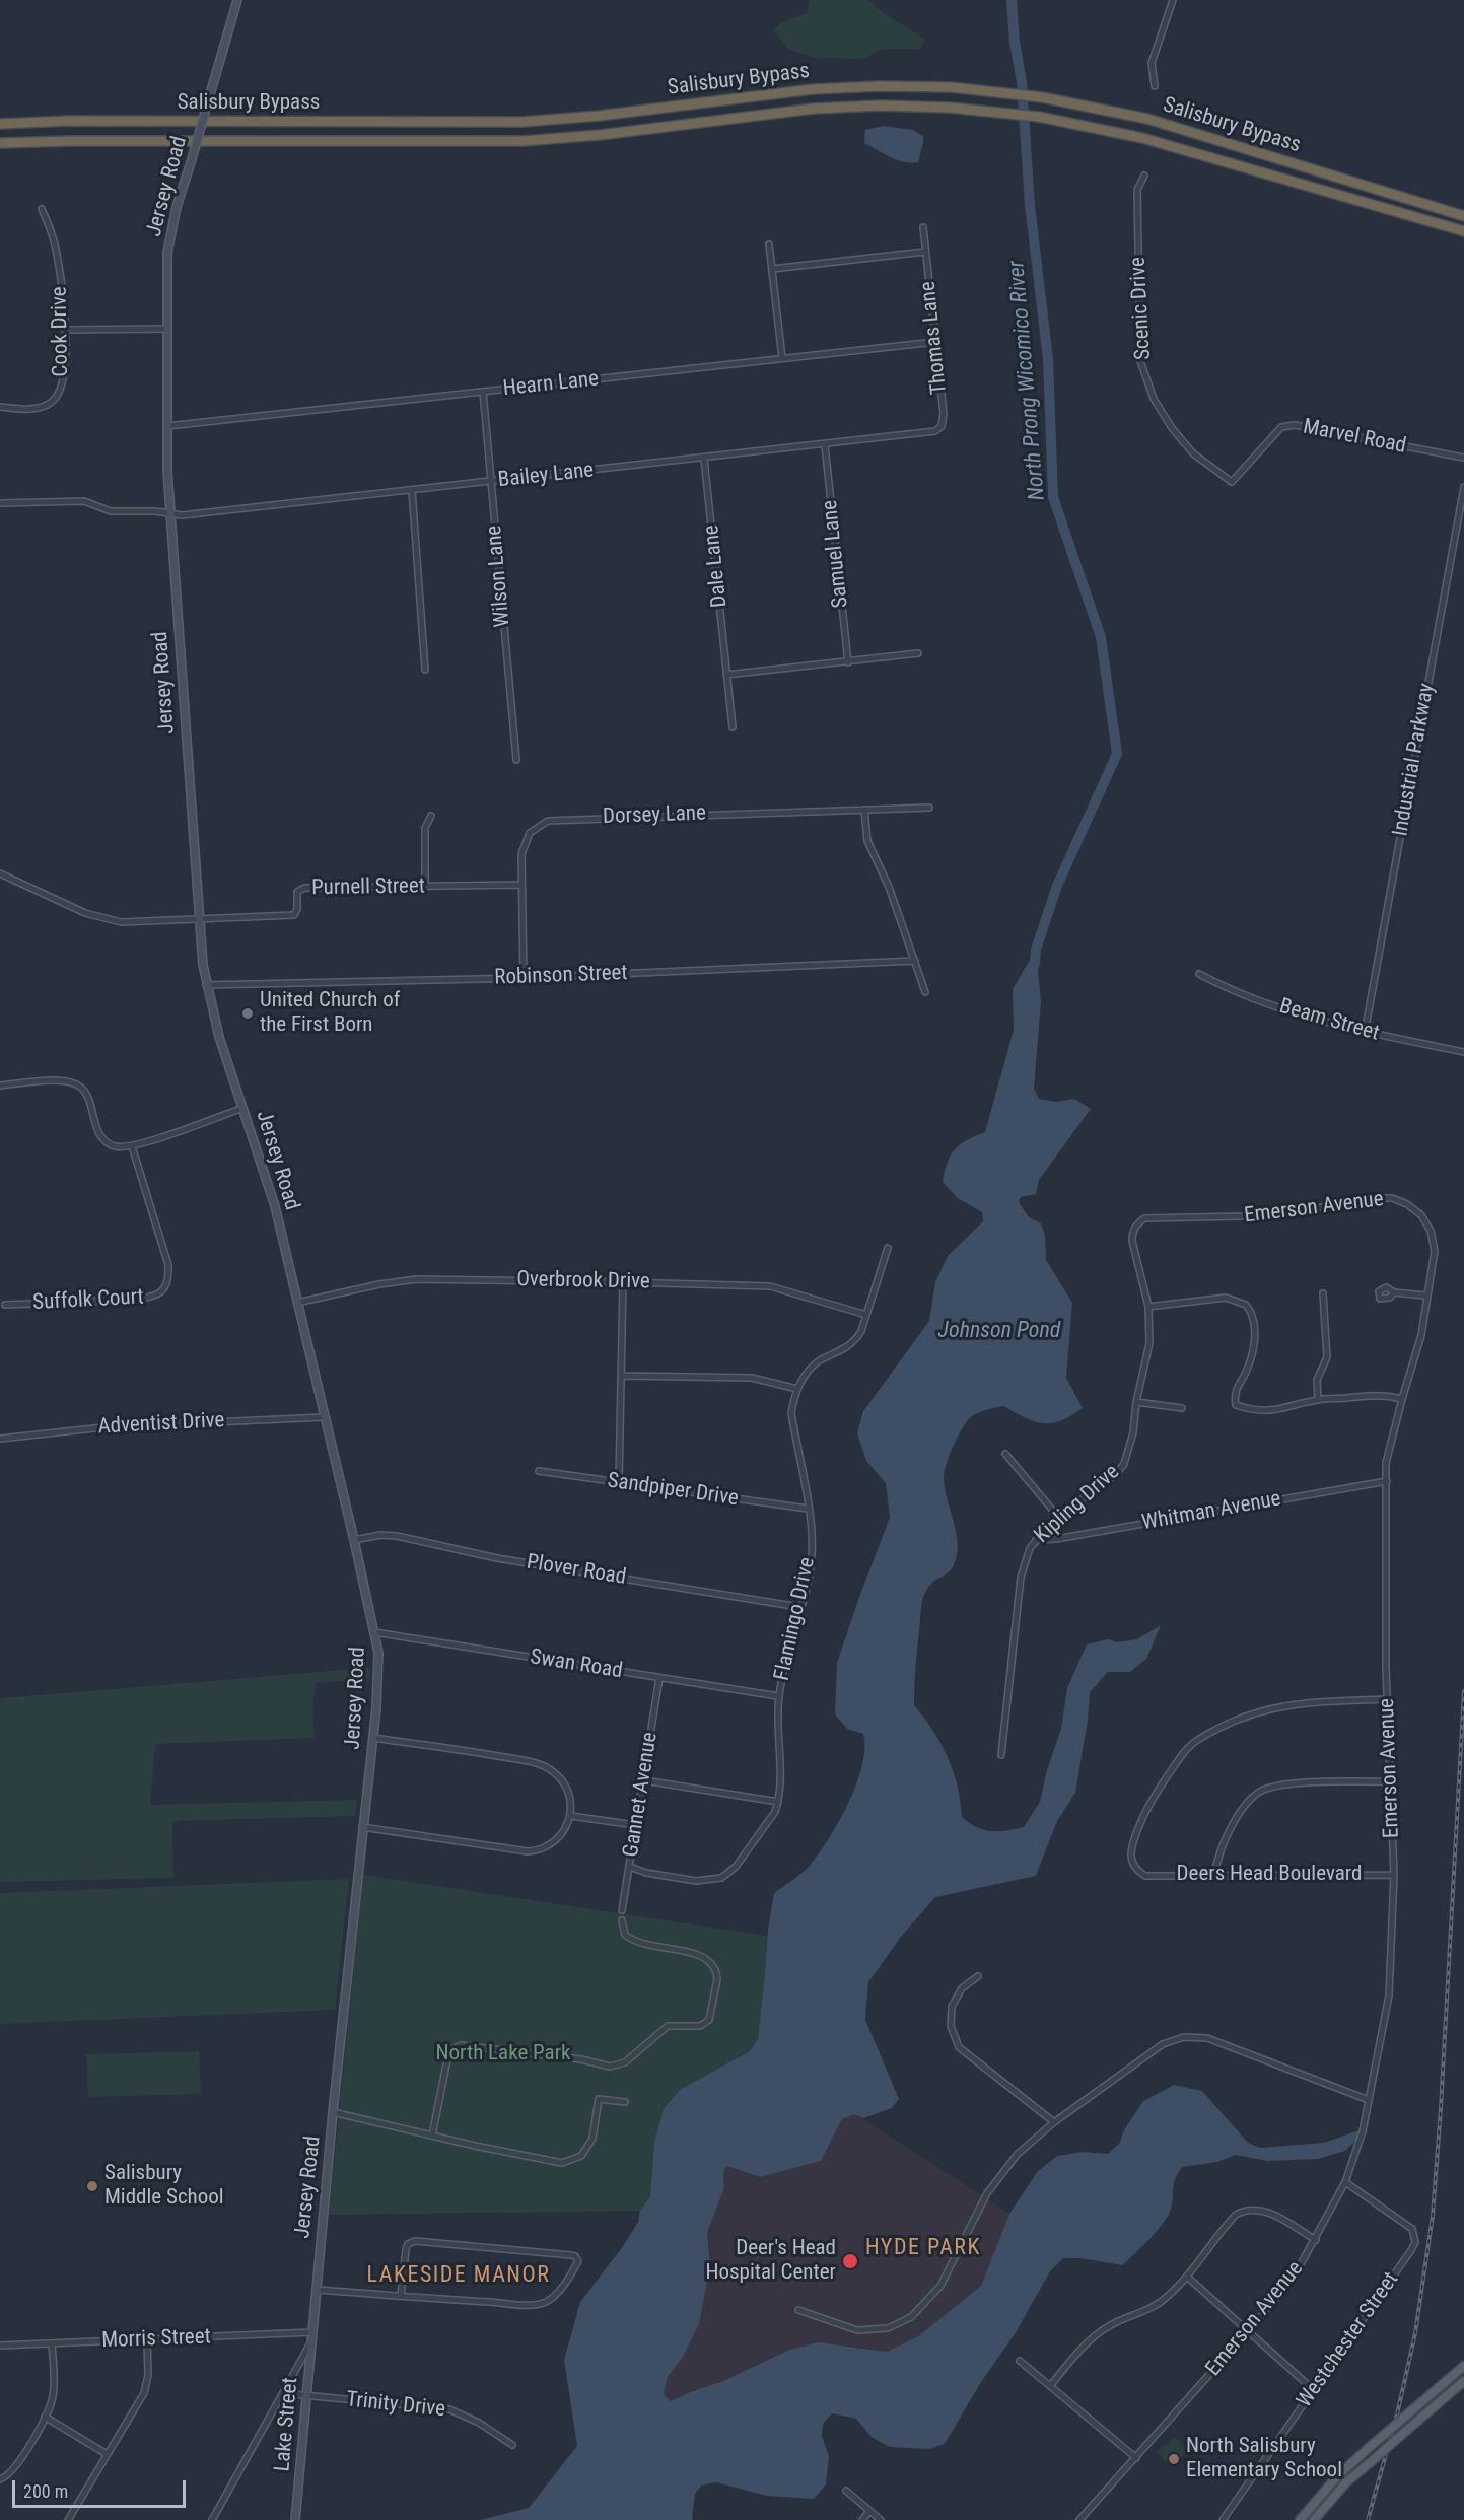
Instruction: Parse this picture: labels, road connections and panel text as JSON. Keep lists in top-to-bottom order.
{
  "streets": {
    "highway": ["Salisbury Bypass"],
    "street": [
      "Jersey Road",
      "Scenic Drive",
      "Cook Drive",
      "Thomas Lane",
      "Hearn Lane",
      "Marvel Road",
      "Bailey Lane",
      "Samuel Lane",
      "Dale Lane",
      "Wilson Lane",
      "Industrial Parkway",
      "Dorsey Lane",
      "Purnell Street",
      "Robinson Street",
      "Beam Street",
      "Emerson Avenue",
      "Overbrook Drive",
      "Suffolk Court",
      "Adventist Drive",
      "Sandpiper Drive",
      "Kipling Drive",
      "Whitman Avenue",
      "Plover Road",
      "Flamingo Drive",
      "Swan Road",
      "Gannet Avenue",
      "Deers Head Boulevard",
      "Morris Street",
      "Westchester Street",
      "Trinity Drive",
      "Lake Street"
    ]
  },
  "crossings": [
    ["Jersey Road", "Hearn Lane"],
    ["Jersey Road", "Bailey Lane"],
    ["Jersey Road", "Purnell Street"],
    ["Jersey Road", "Robinson Street"],
    ["Jersey Road", "Overbrook Drive"],
    ["Jersey Road", "Adventist Drive"],
    ["Jersey Road", "Plover Road"],
    ["Jersey Road", "Swan Road"],
    ["Jersey Road", "Morris Street"],
    ["Jersey Road", "Lake Street"],
    ["Scenic Drive", "Marvel Road"],
    ["Thomas Lane", "Hearn Lane"],
    ["Thomas Lane", "Bailey Lane"],
    ["Hearn Lane", "Wilson Lane"],
    ["Bailey Lane", "Samuel Lane"],
    ["Bailey Lane", "Dale Lane"],
    ["Bailey Lane", "Wilson Lane"],
    ["Industrial Parkway", "Beam Street"],
    ["Dorsey Lane", "Purnell Street"],
    ["Dorsey Lane", "Robinson Street"],
    ["Emerson Avenue", "Kipling Drive"],
    ["Emerson Avenue", "Whitman Avenue"],
    ["Emerson Avenue", "Deers Head Boulevard"],
    ["Emerson Avenue", "Westchester Street"],
    ["Overbrook Drive", "Flamingo Drive"],
    ["Sandpiper Drive", "Flamingo Drive"],
    ["Kipling Drive", "Whitman Avenue"],
    ["Plover Road", "Flamingo Drive"],
    ["Flamingo Drive", "Swan Road"],
    ["Flamingo Drive", "Gannet Avenue"],
    ["Swan Road", "Gannet Avenue"],
    ["Morris Street", "Lake Street"],
    ["Trinity Drive", "Lake Street"]
  ],
  "districts": ["HYDE PARK", "LAKESIDE MANOR"],
  "water": ["North Prong Wicomico River", "Johnson Pond"],
  "parks": ["North Lake Park"],
  "places": [
    "United Church of the First Born",
    "Salisbury Middle School",
    "Deer's Head Hospital Center",
    "North Salisbury Elementary School"
  ],
  "scale_bar": "200 m"
}
